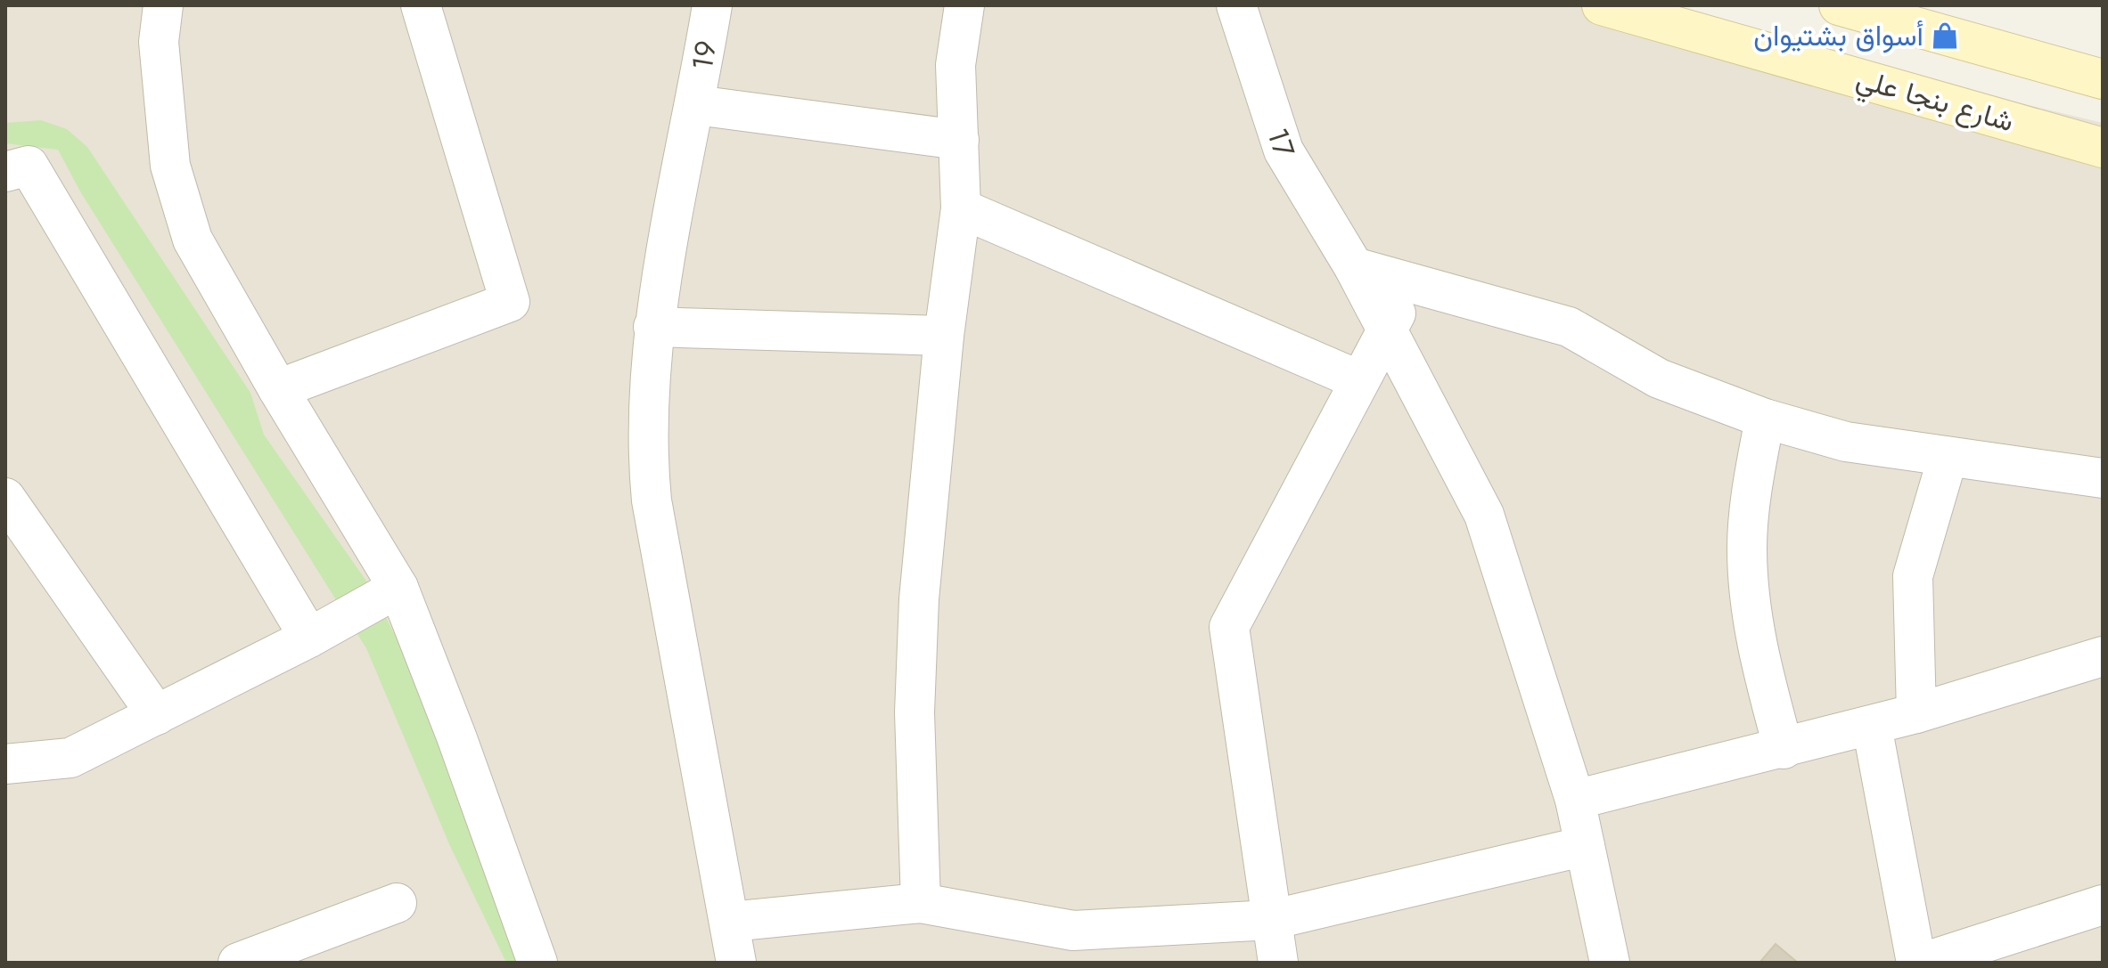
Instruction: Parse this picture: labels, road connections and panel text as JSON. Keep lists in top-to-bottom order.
{
  "streets": {
    "main road": ["شارع بنجا علي"],
    "street": ["19", "17"]
  },
  "places": {
    "shop": ["أسواق بشتيوان"]
  }
}
